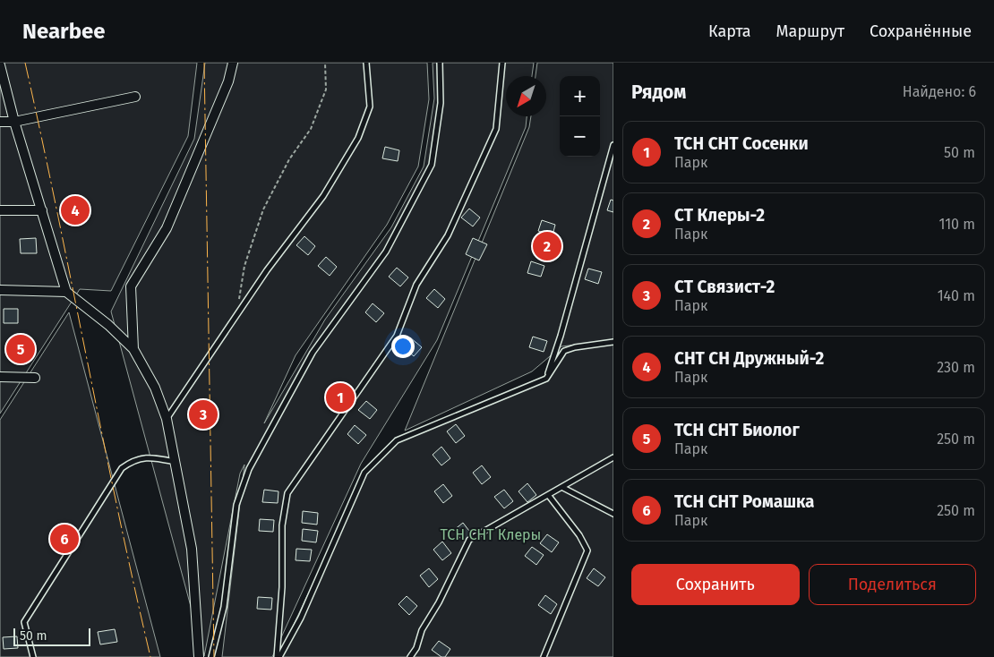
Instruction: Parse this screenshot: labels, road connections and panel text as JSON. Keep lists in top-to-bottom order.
{
  "parks": ["ТСН СНТ Клеры"],
  "scale_bar": "50 m",
  "north": "bottom left",
  "page": {
    "header": "Nearbee",
    "nav": ["Карта", "Маршрут", "Сохранённые"],
    "heading": ["Рядом", "Найдено: 6"],
    "map_buttons": ["+", "−"],
    "list": [
      {
        "mark": "1",
        "name": "ТСН СНТ Сосенки",
        "note": "Парк",
        "value": "50 m"
      },
      {
        "mark": "2",
        "name": "СТ Клеры-2",
        "note": "Парк",
        "value": "110 m"
      },
      {
        "mark": "3",
        "name": "СТ Связист-2",
        "note": "Парк",
        "value": "140 m"
      },
      {
        "mark": "4",
        "name": "СНТ СН Дружный-2",
        "note": "Парк",
        "value": "230 m"
      },
      {
        "mark": "5",
        "name": "ТСН СНТ Биолог",
        "note": "Парк",
        "value": "250 m"
      },
      {
        "mark": "6",
        "name": "ТСН СНТ Ромашка",
        "note": "Парк",
        "value": "250 m"
      }
    ],
    "pins": [
      "4",
      "2",
      "5",
      "1",
      "3",
      "6"
    ],
    "buttons": ["Сохранить", "Поделиться"],
    "scale": "50 m"
  }
}
